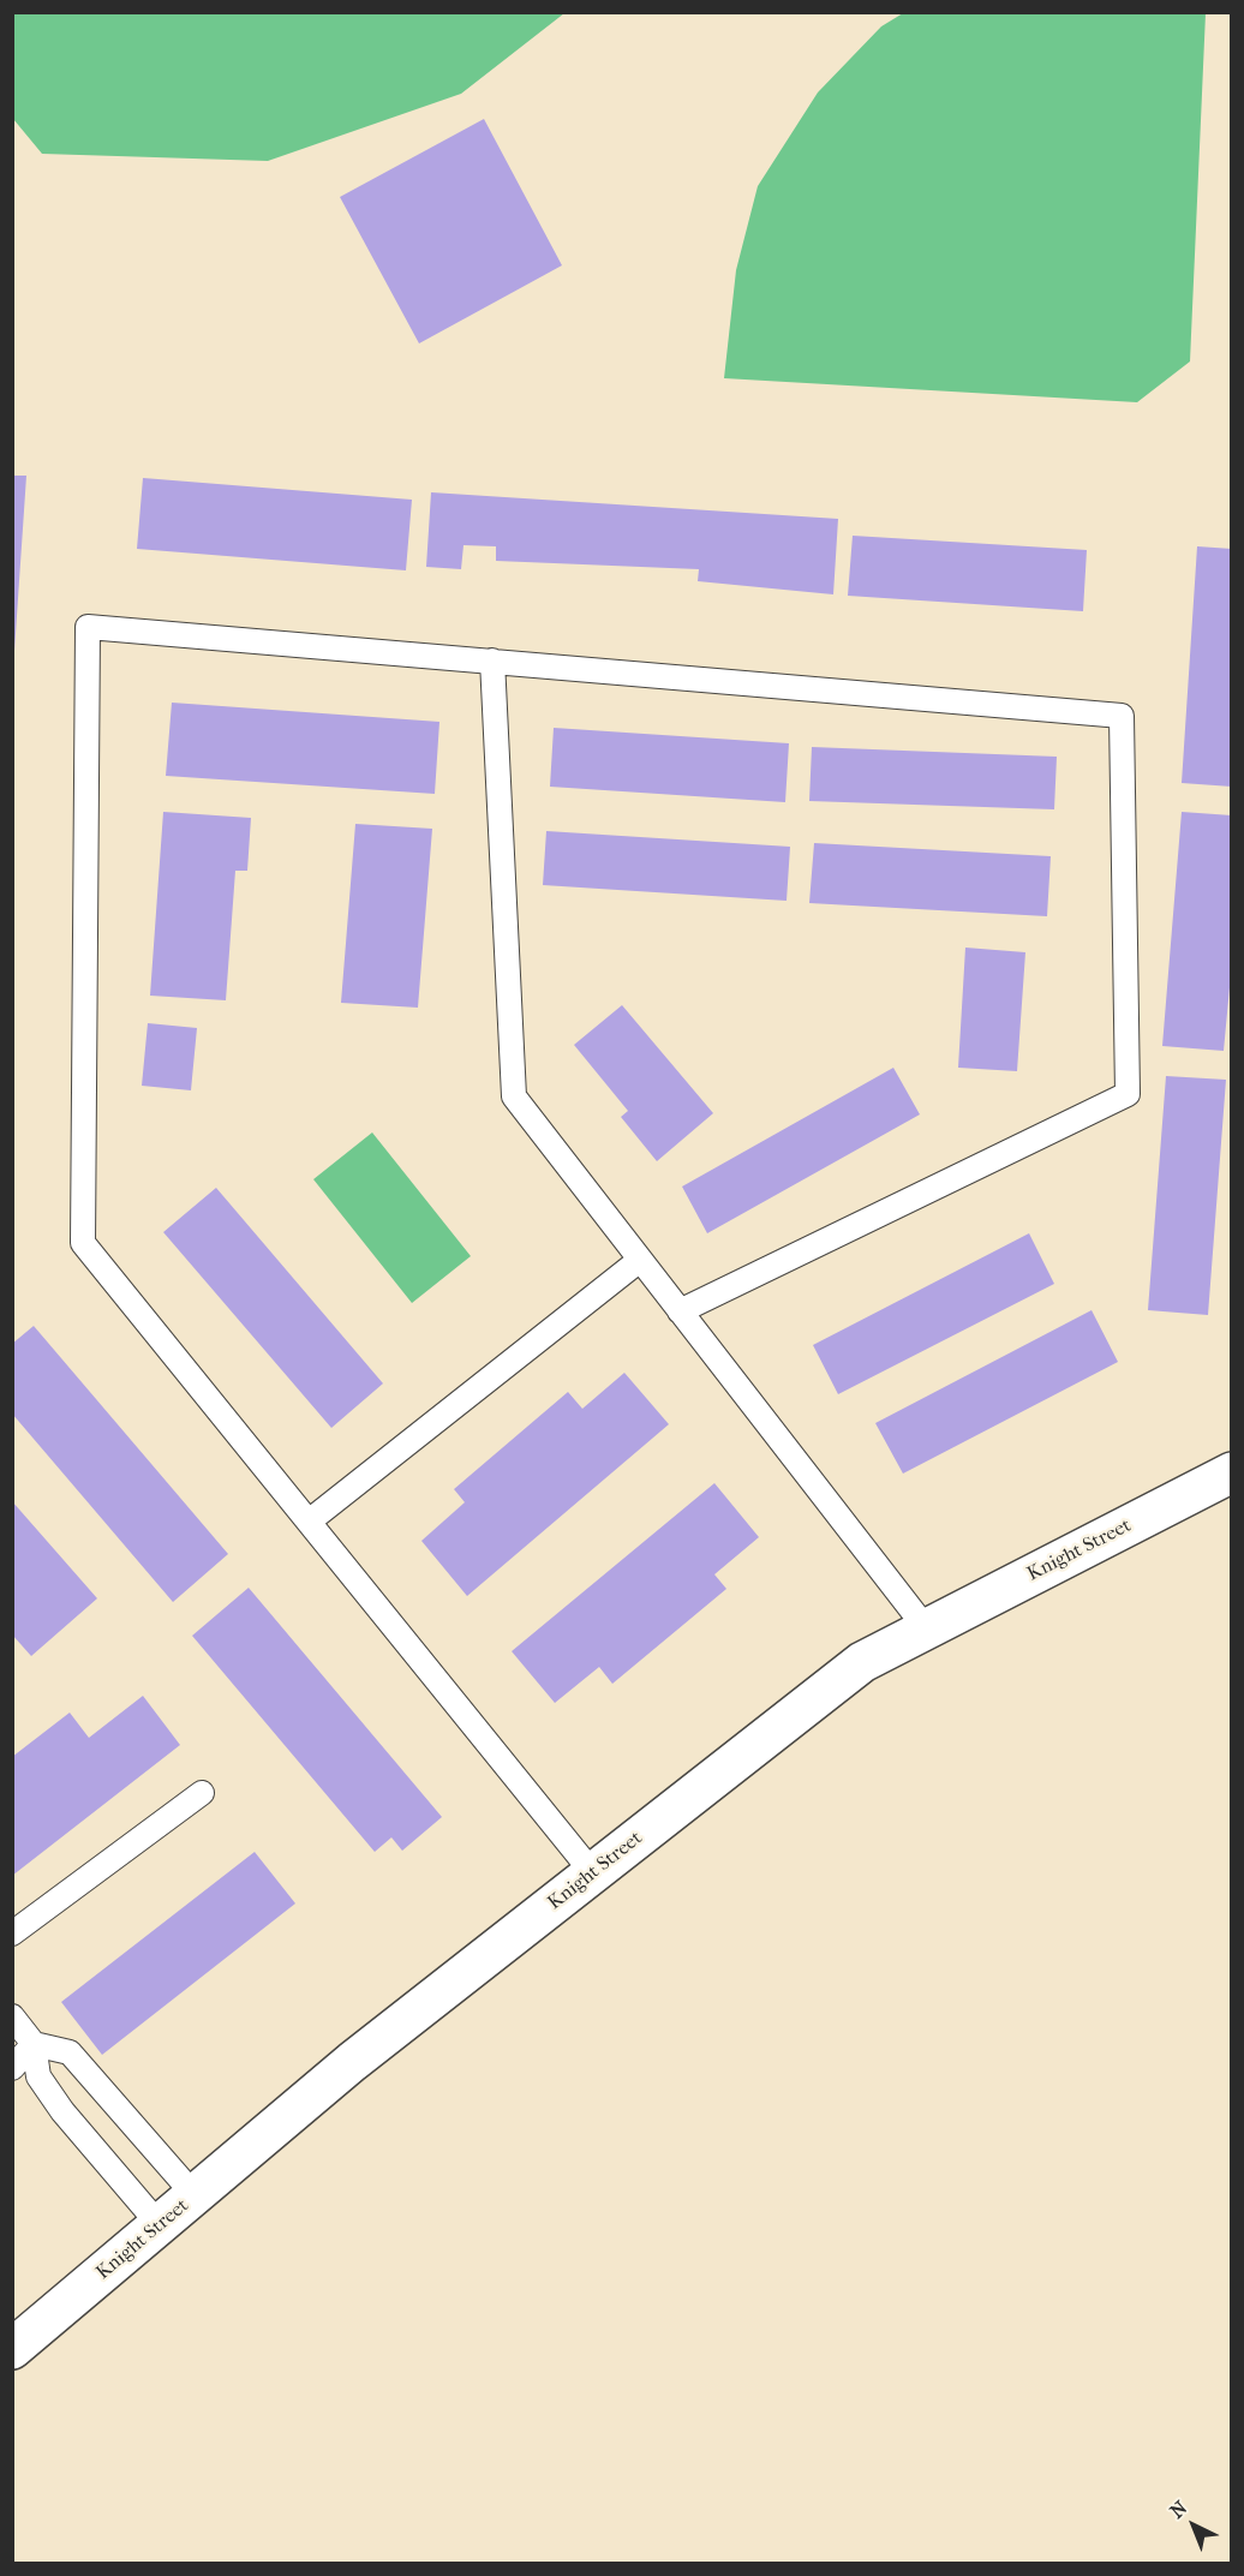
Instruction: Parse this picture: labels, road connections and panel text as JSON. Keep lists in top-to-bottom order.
{
  "streets": {
    "street": ["Knight Street"]
  },
  "north": "top left"
}
